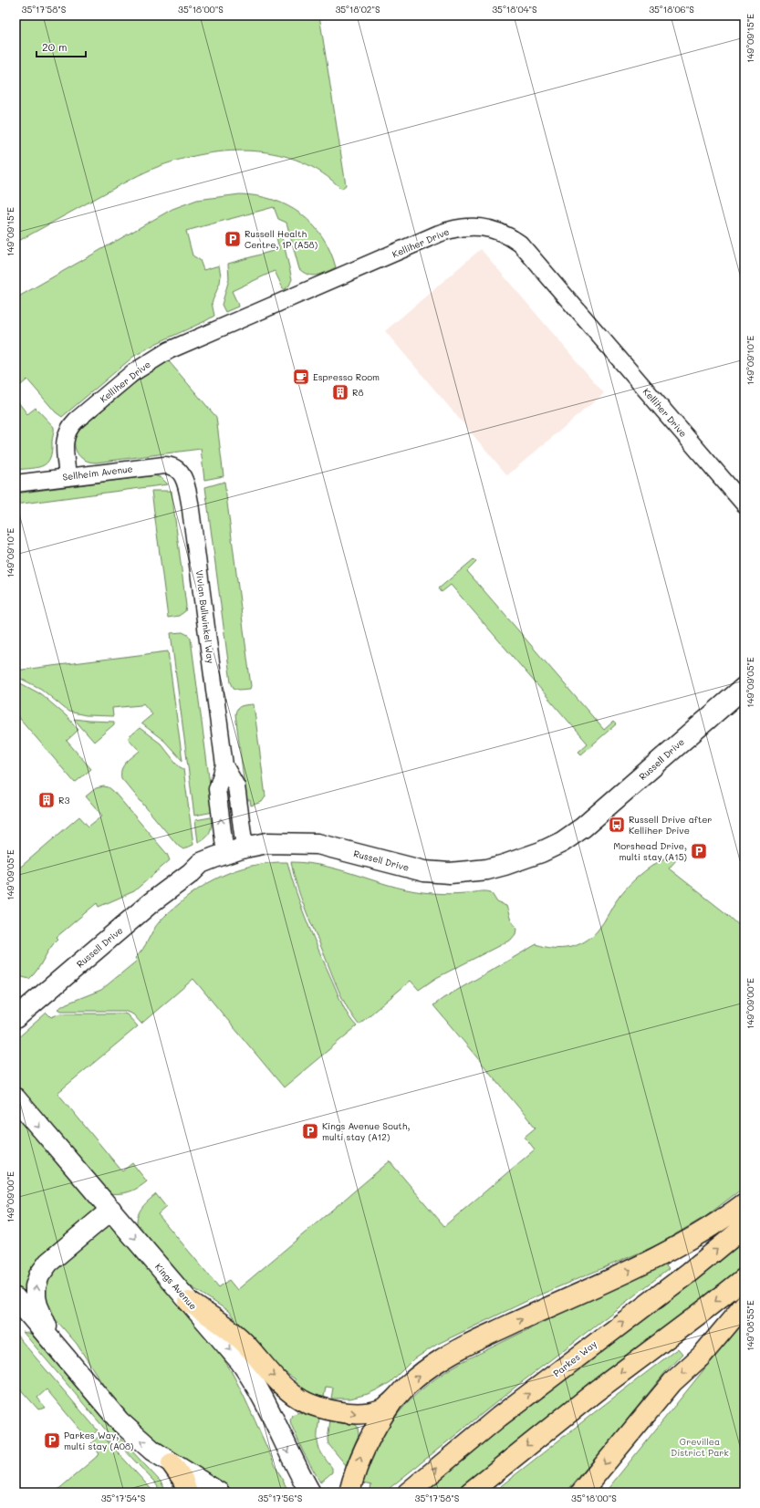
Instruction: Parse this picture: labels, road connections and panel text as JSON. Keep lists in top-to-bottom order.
{
  "streets": {
    "main road": ["Parkes Way"],
    "street": [
      "Kelliher Drive",
      "Sellheim Avenue",
      "Vivian Bullwinkel Way",
      "Russell Drive",
      "Kings Avenue"
    ]
  },
  "crossings": [
    ["Kelliher Drive", "Sellheim Avenue"],
    ["Sellheim Avenue", "Vivian Bullwinkel Way"],
    ["Vivian Bullwinkel Way", "Russell Drive"]
  ],
  "parks": ["Grevillea District Park"],
  "places": {
    "parking": [
      "Russell Health Centre, 1P (A58)",
      "Morshead Drive, multi stay (A15)",
      "Kings Avenue South, multi stay (A12)",
      "Parkes Way, multi stay (A08)"
    ],
    "cafe": ["Espresso Room"],
    "building": ["R8", "R3"],
    "bus stop": ["Russell Drive after Kelliher Drive"]
  },
  "scale_bar": "20 m",
  "coordinates": [
    "35°17'58\"S",
    "35°18'00\"S",
    "35°18'02\"S",
    "35°18'04\"S",
    "35°18'06\"S",
    "149°09'15\"E",
    "149°09'10\"E",
    "149°09'05\"E",
    "149°09'00\"E",
    "149°08'55\"E",
    "35°17'54\"S",
    "35°17'56\"S"
  ]
}
